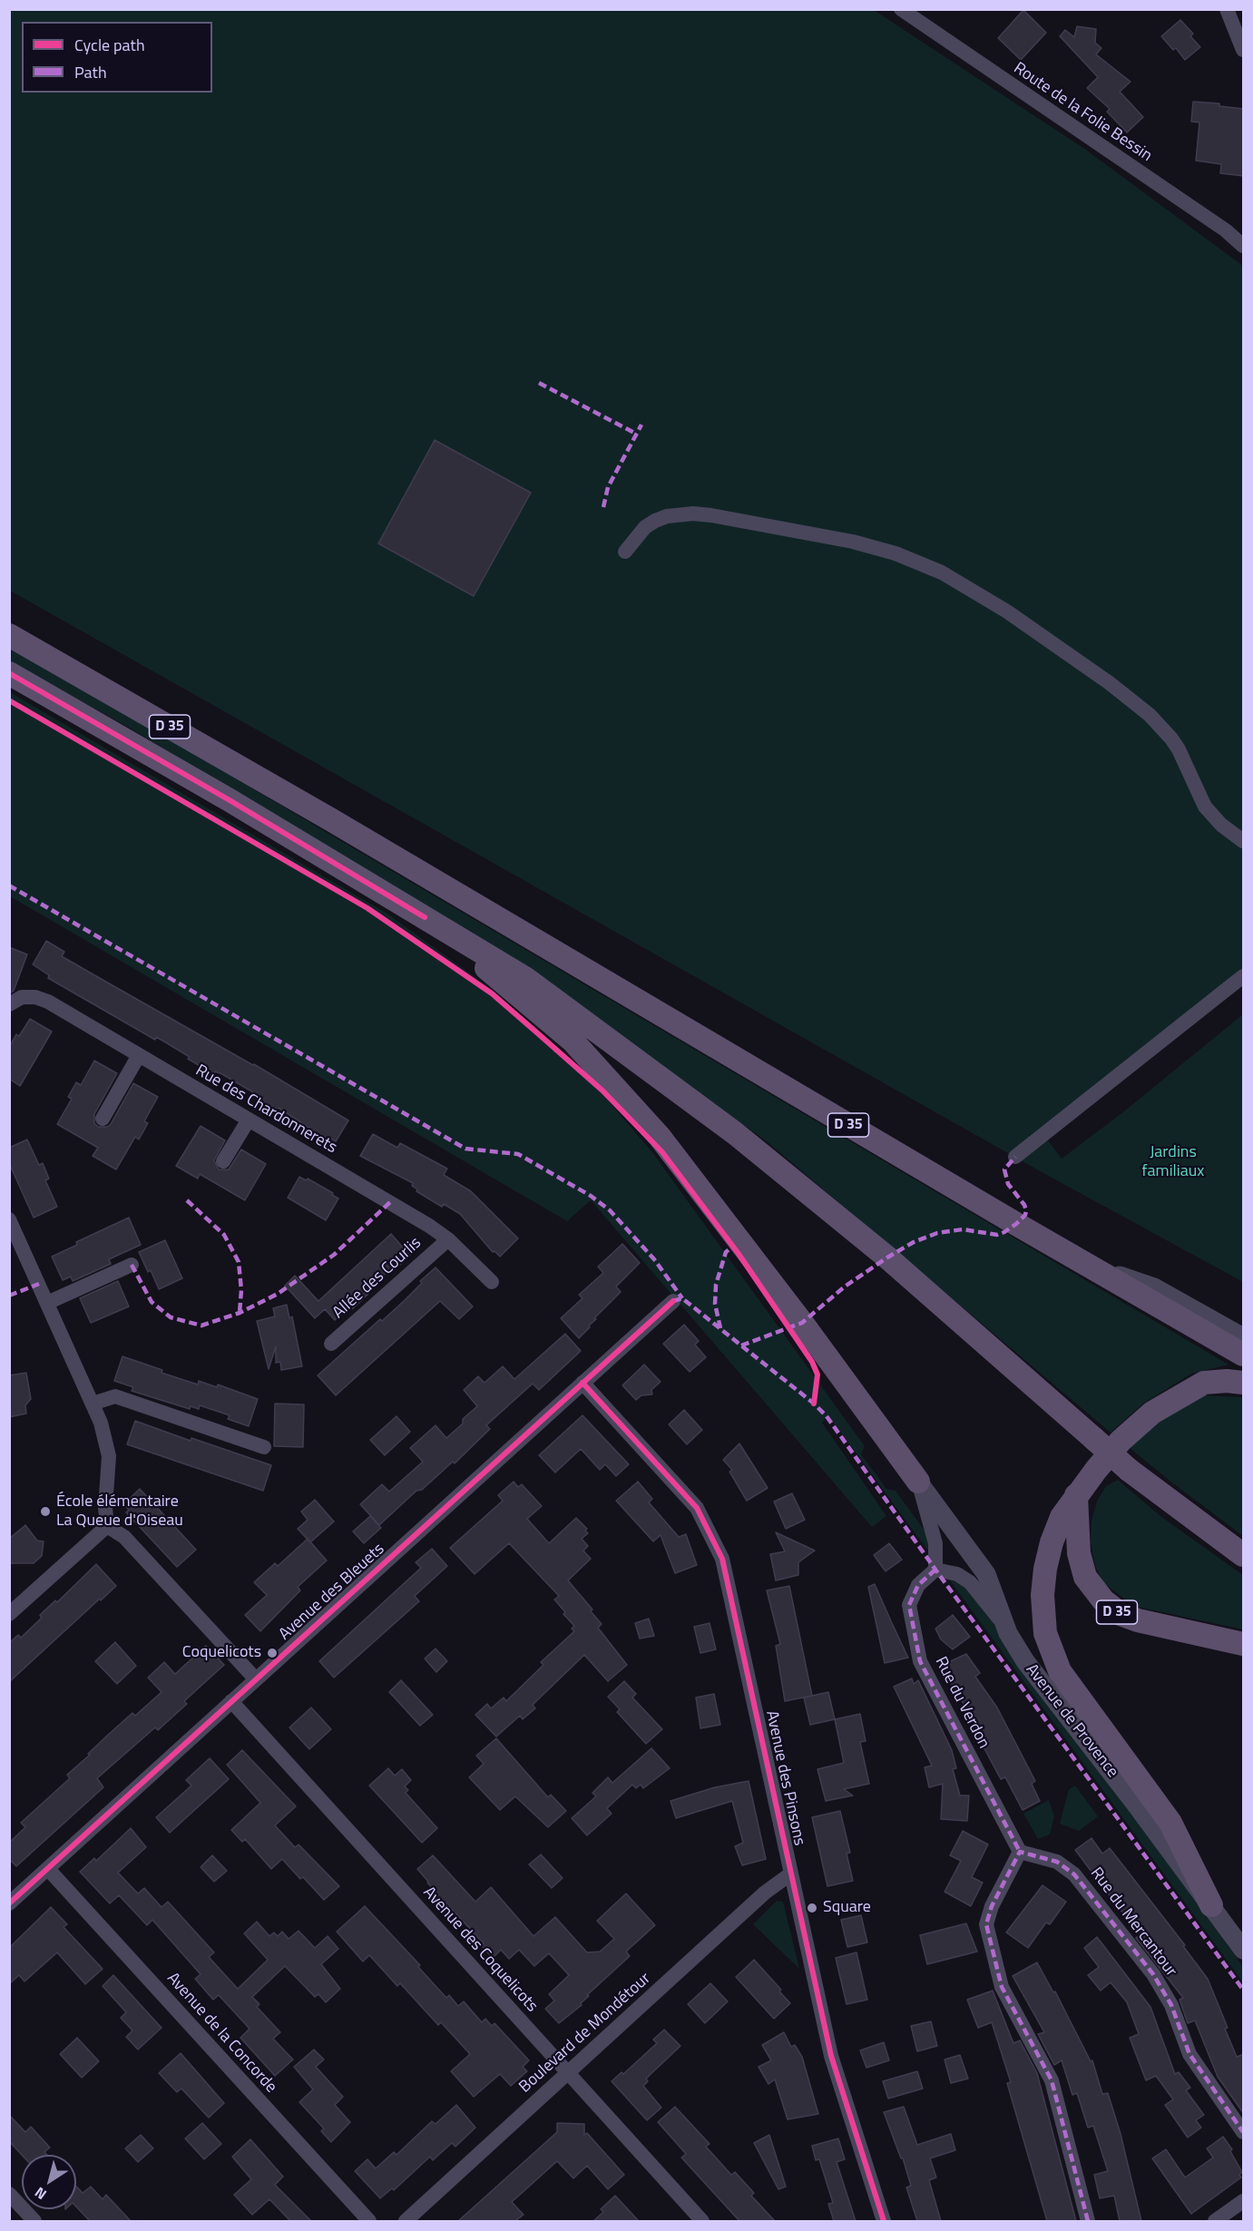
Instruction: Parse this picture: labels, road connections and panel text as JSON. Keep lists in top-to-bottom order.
{
  "streets": {
    "main road": ["D 35"],
    "street": [
      "Route de la Folie Bessin",
      "Rue des Chardonnerets",
      "Allée des Courlis",
      "Avenue des Bleuets",
      "Rue du Verdon",
      "Avenue de Provence",
      "Avenue des Pinsons",
      "Rue du Mercantour",
      "Avenue des Coquelicots",
      "Avenue de la Concorde",
      "Boulevard de Mondétour"
    ]
  },
  "crossings": [
    ["Rue des Chardonnerets", "Allée des Courlis"],
    ["Avenue des Bleuets", "Avenue des Pinsons"],
    ["Avenue des Bleuets", "Avenue des Coquelicots"],
    ["Avenue des Bleuets", "Avenue de la Concorde"],
    ["Rue du Verdon", "Rue du Mercantour"],
    ["Avenue des Pinsons", "Boulevard de Mondétour"],
    ["Avenue des Coquelicots", "Boulevard de Mondétour"]
  ],
  "parks": ["Jardins familiaux"],
  "places": ["École élémentaire La Queue d'Oiseau", "Coquelicots", "Square"],
  "legend": ["Cycle path", "Path"],
  "north": "bottom left"
}
